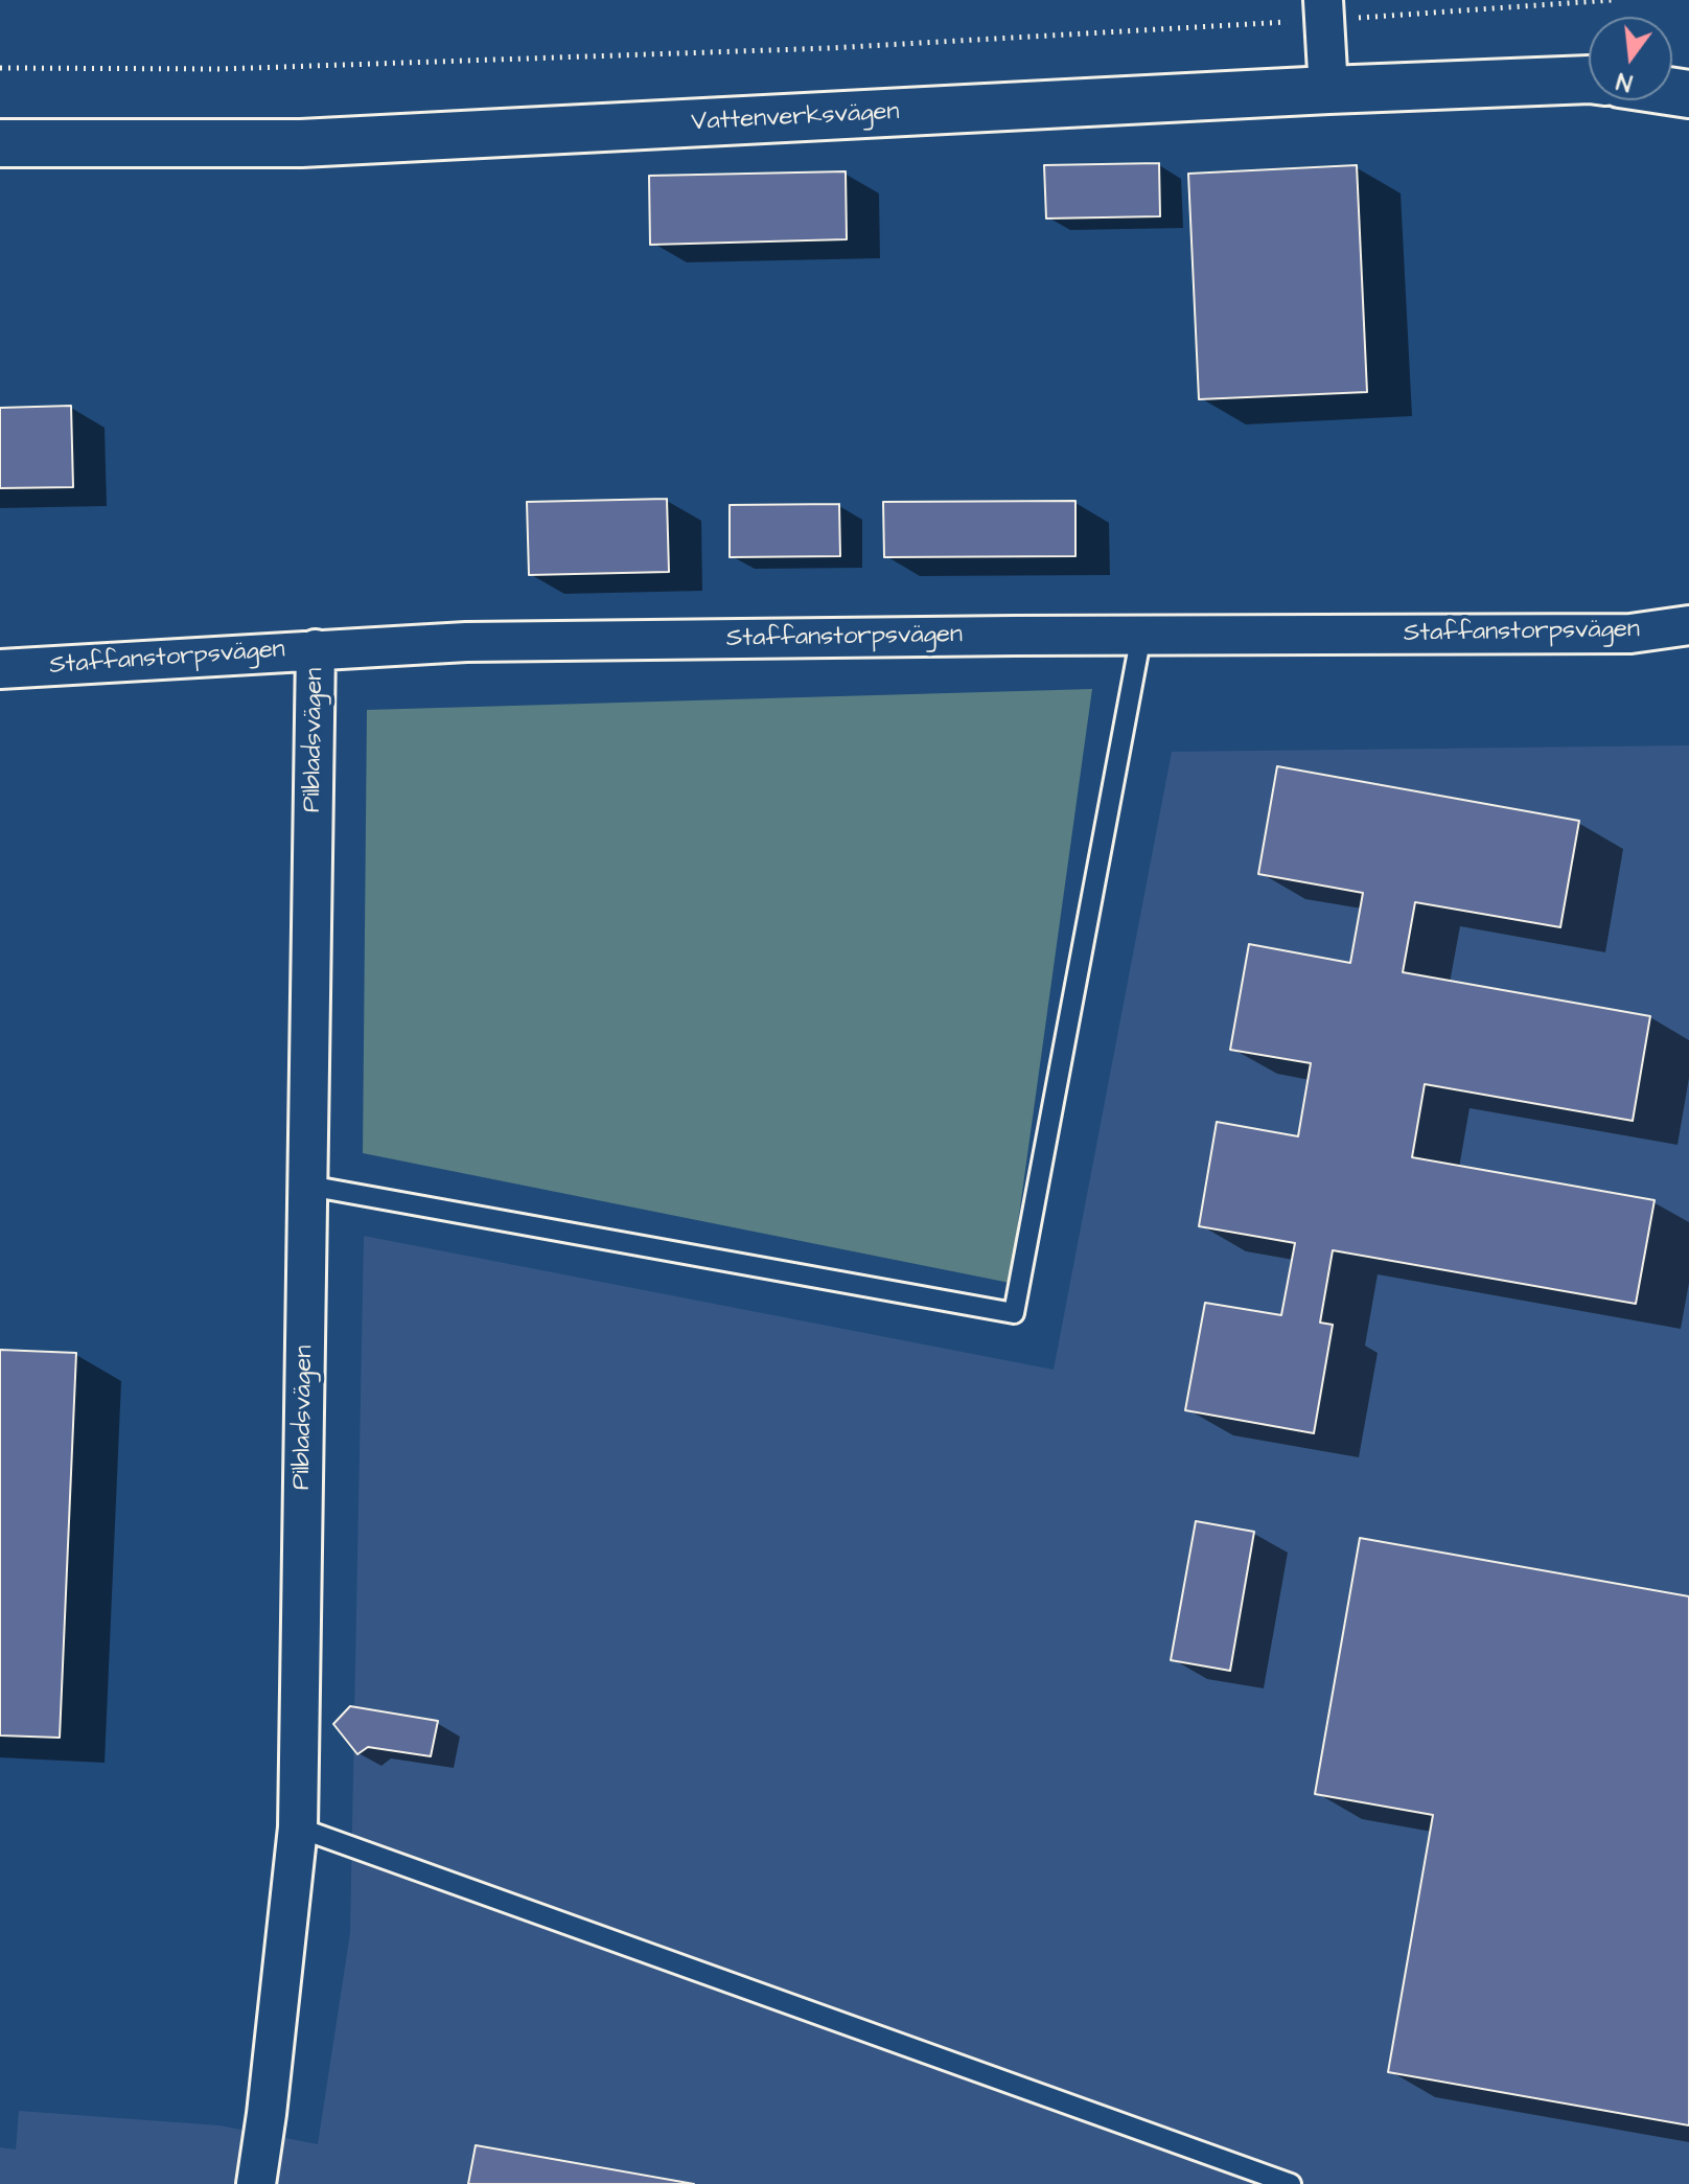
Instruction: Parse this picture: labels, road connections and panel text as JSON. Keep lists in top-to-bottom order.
{
  "streets": {
    "street": ["Vattenverksvägen", "Staffanstorpsvägen", "Pilbladsvägen"]
  },
  "crossings": [
    ["Staffanstorpsvägen", "Pilbladsvägen"]
  ],
  "north": "bottom"
}
